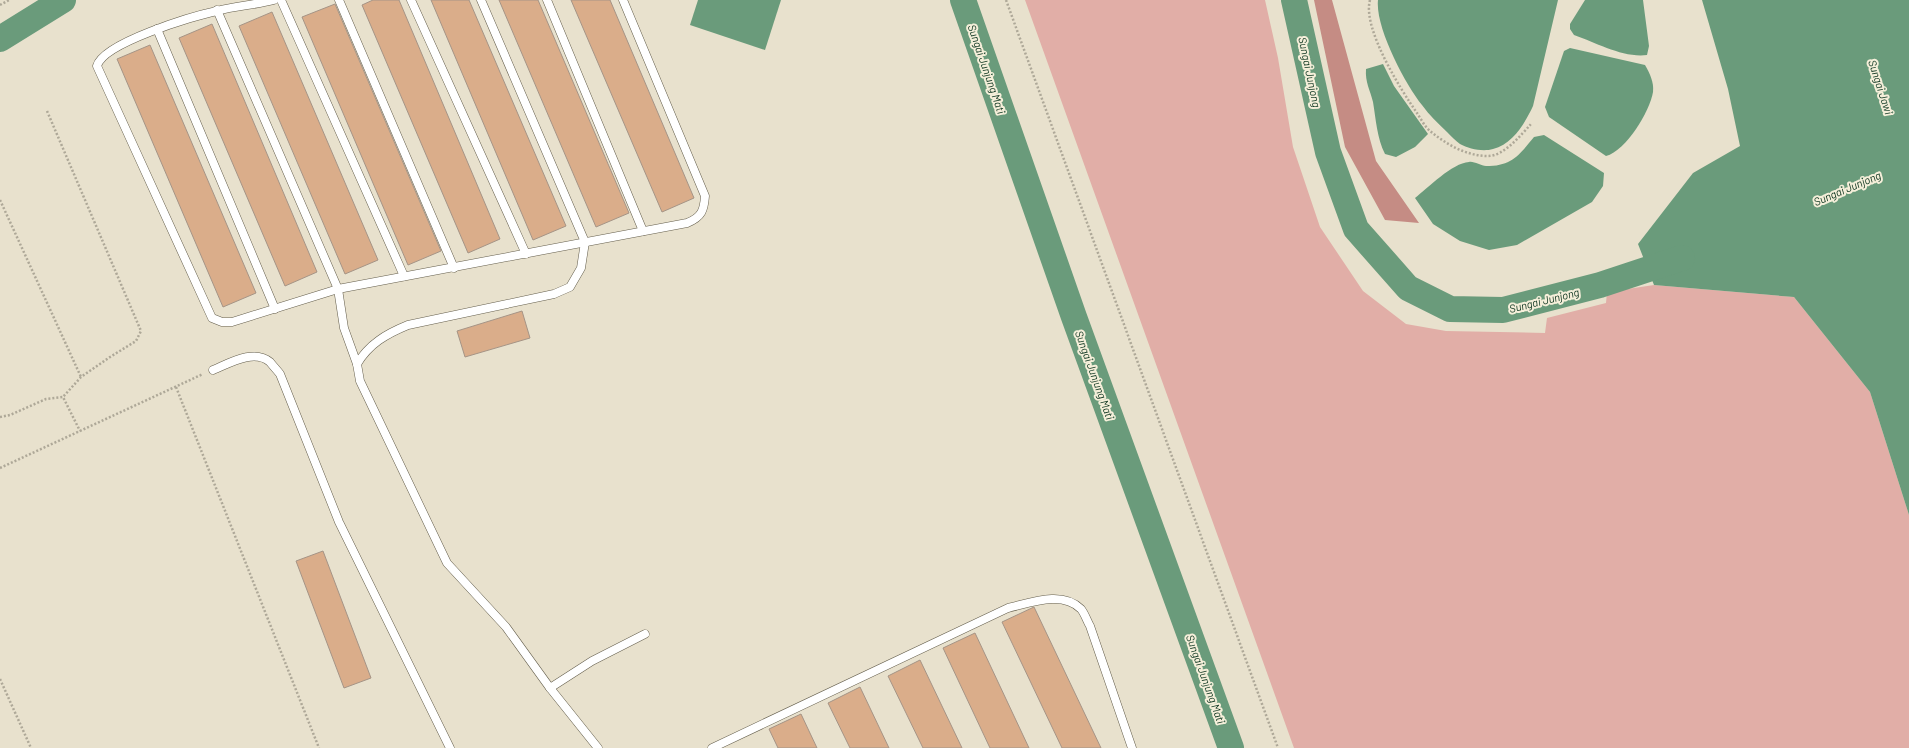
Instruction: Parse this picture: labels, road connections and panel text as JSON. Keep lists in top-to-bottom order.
{
  "water": ["Sungai Junjung Mati", "Sungai Junjong", "Sungai Jawi"]
}
